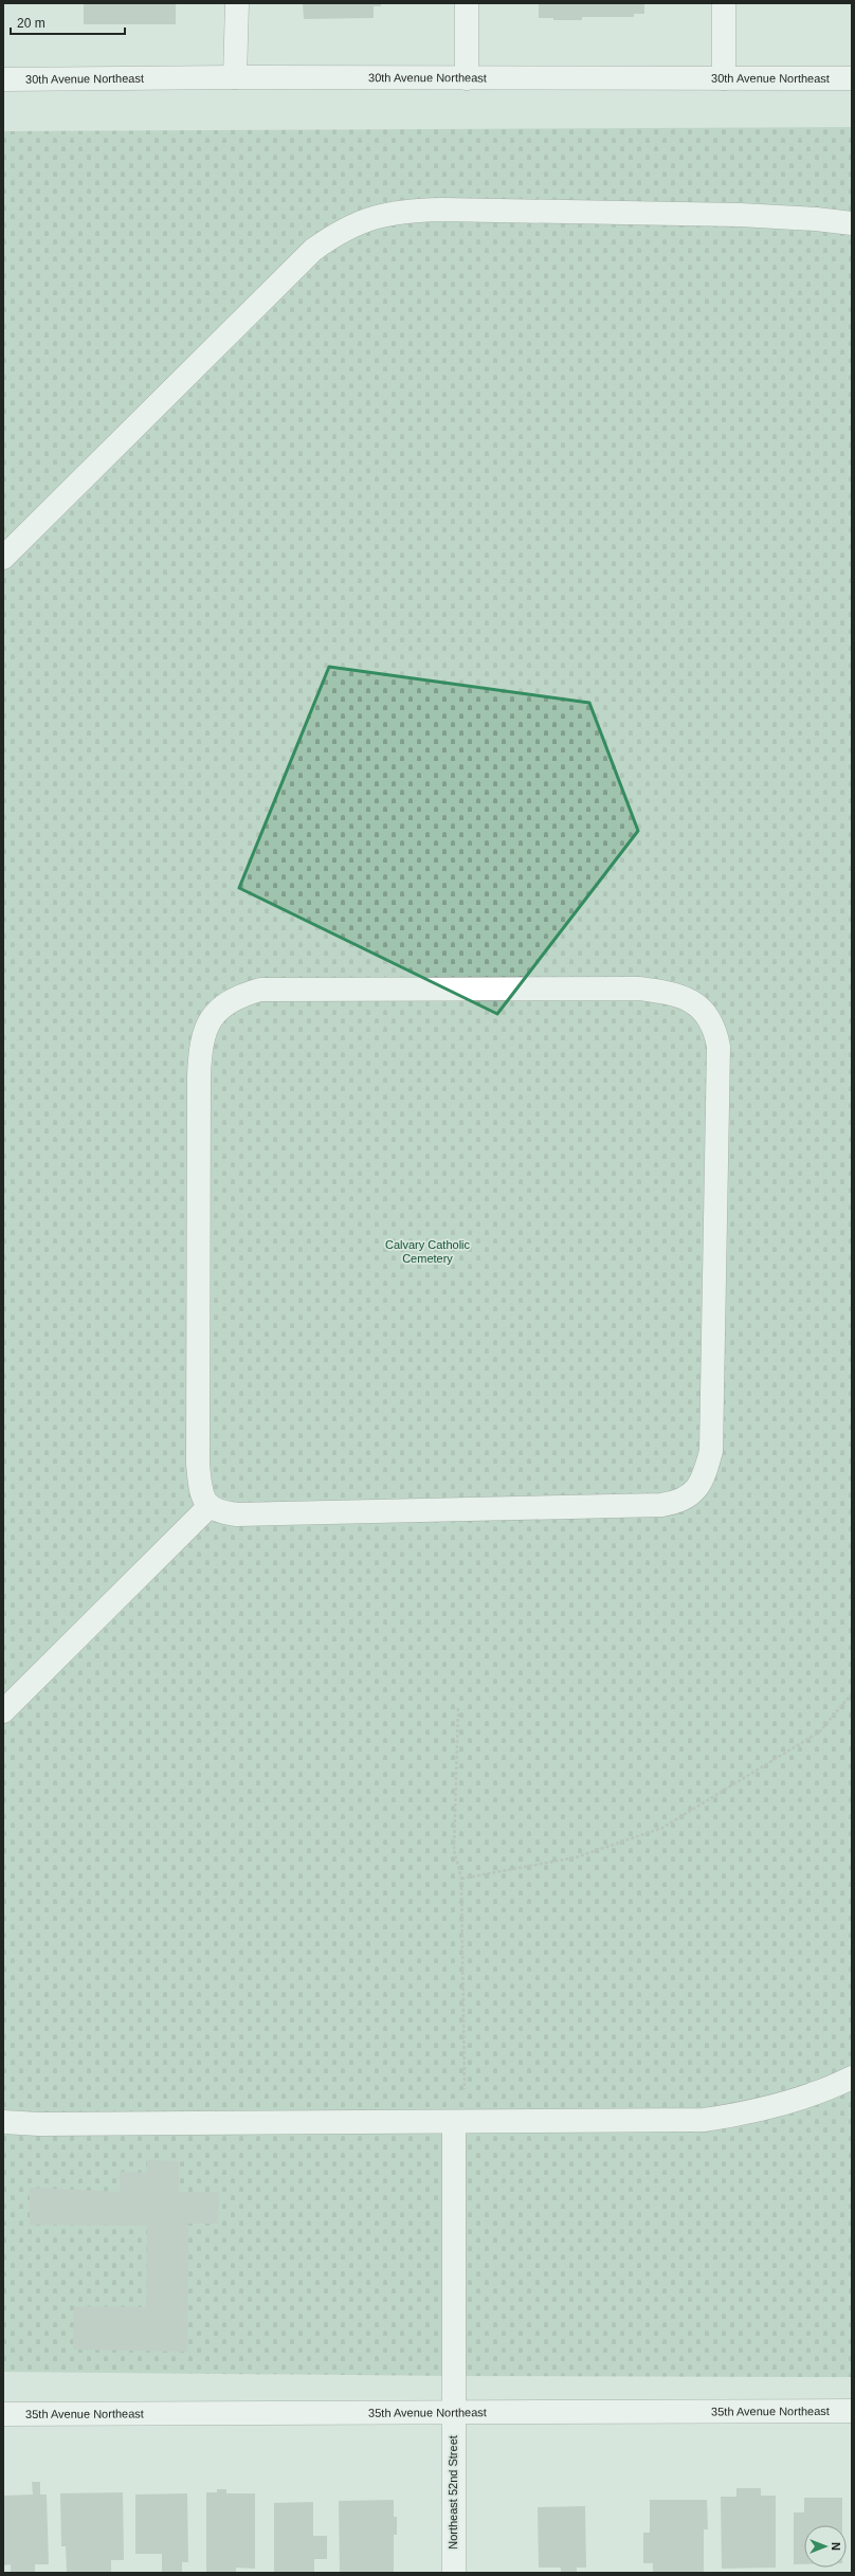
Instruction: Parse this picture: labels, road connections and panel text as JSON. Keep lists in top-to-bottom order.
{
  "streets": {
    "street": ["30th Avenue Northeast", "35th Avenue Northeast", "Northeast 52nd Street"]
  },
  "crossings": [
    ["35th Avenue Northeast", "Northeast 52nd Street"]
  ],
  "parks": ["Calvary Catholic Cemetery"],
  "scale_bar": "20 m",
  "north": "right"
}
